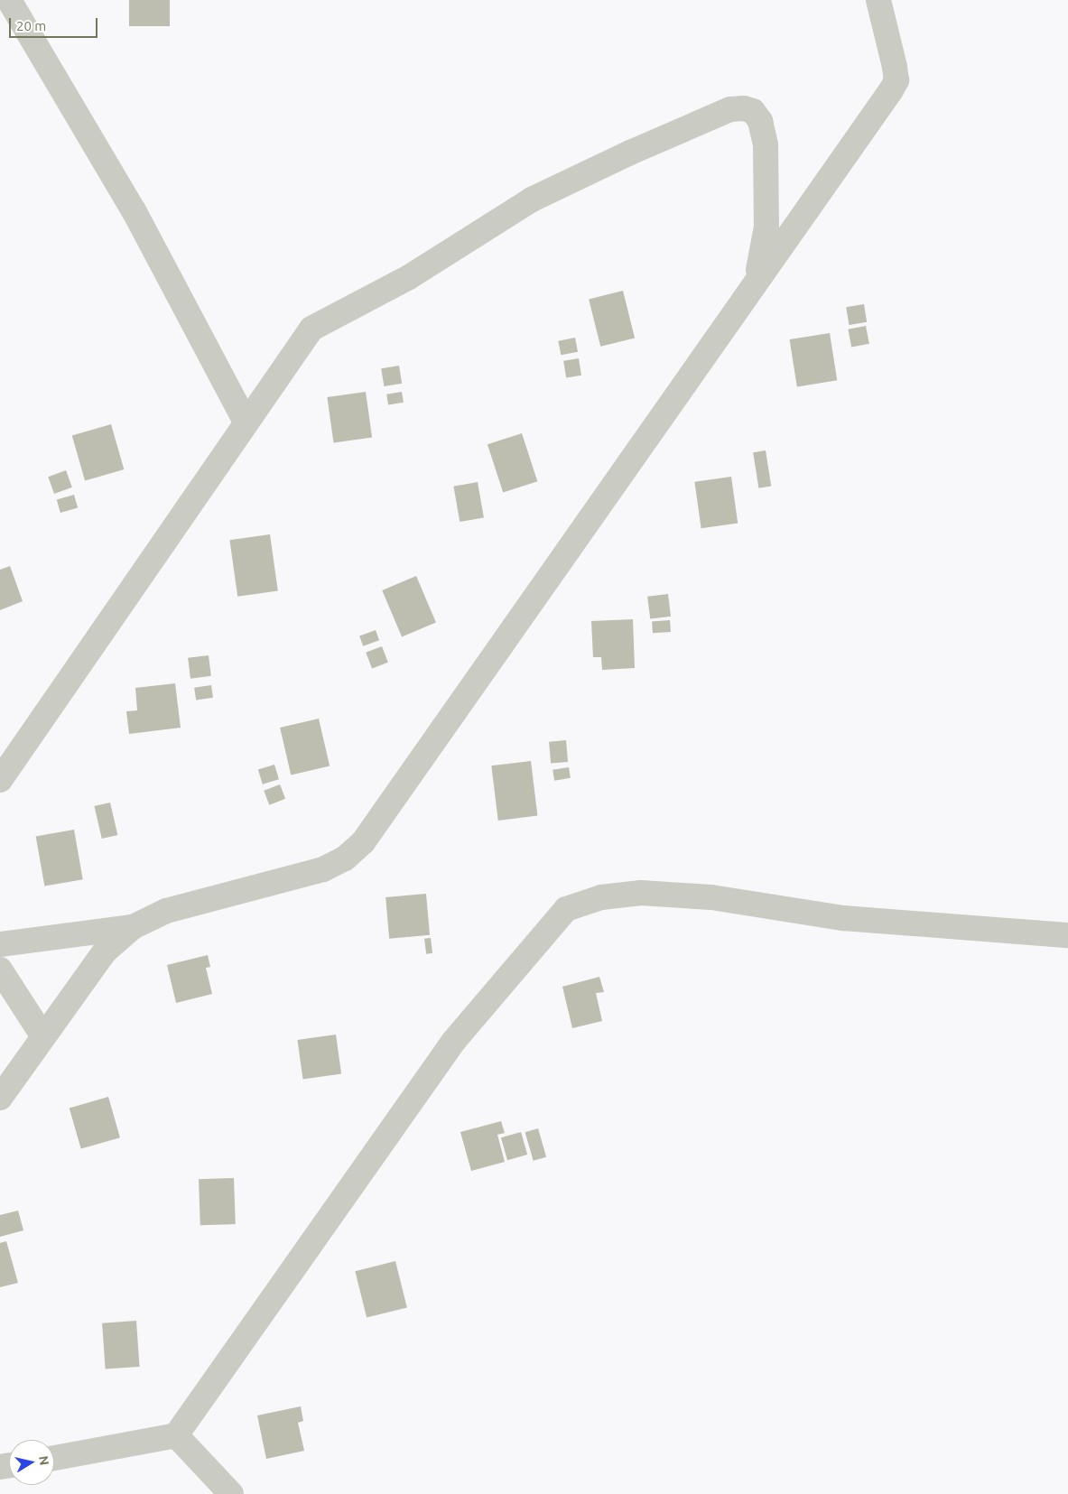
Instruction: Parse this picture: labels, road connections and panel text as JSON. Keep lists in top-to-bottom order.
{
  "scale_bar": "20 m",
  "north": "right"
}
